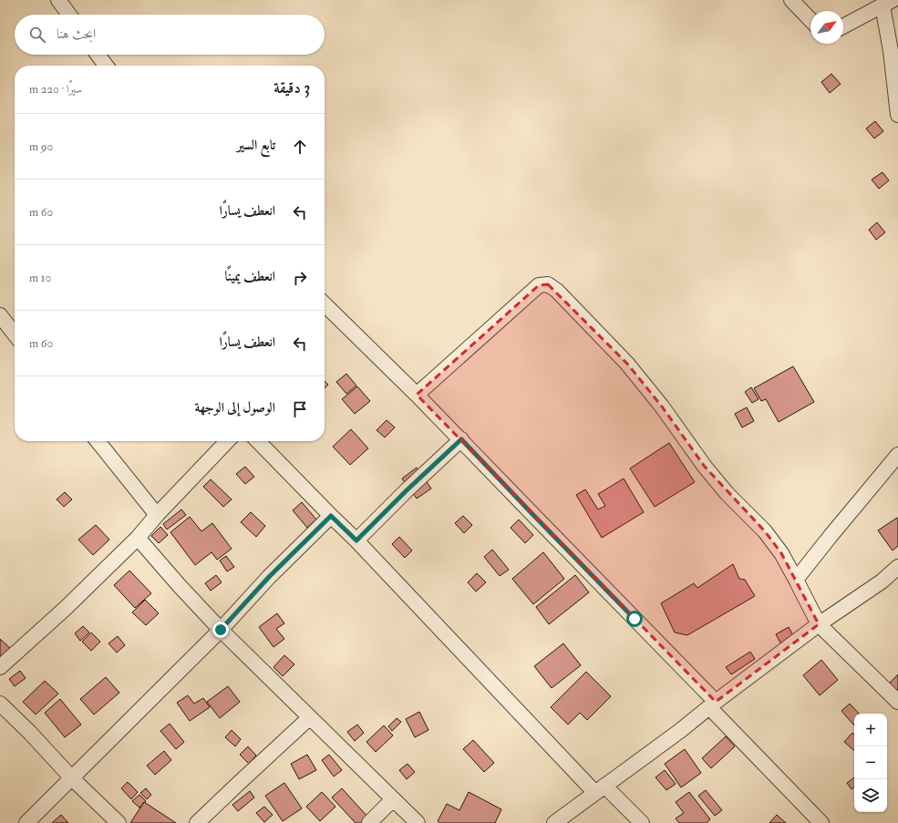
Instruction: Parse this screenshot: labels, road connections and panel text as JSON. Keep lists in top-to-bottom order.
{
  "north": "top right",
  "page": {
    "search": "ابحث هنا",
    "heading": ["3 دقيقة", "سيرًا · 220 m"],
    "list": [
      ["تابع السير", "90 m"],
      ["انعطف يسارًا", "60 m"],
      ["انعطف يمينًا", "10 m"],
      ["انعطف يسارًا", "60 m"],
      "الوصول إلى الوجهة"
    ],
    "map_buttons": ["+", "−"]
  }
}
